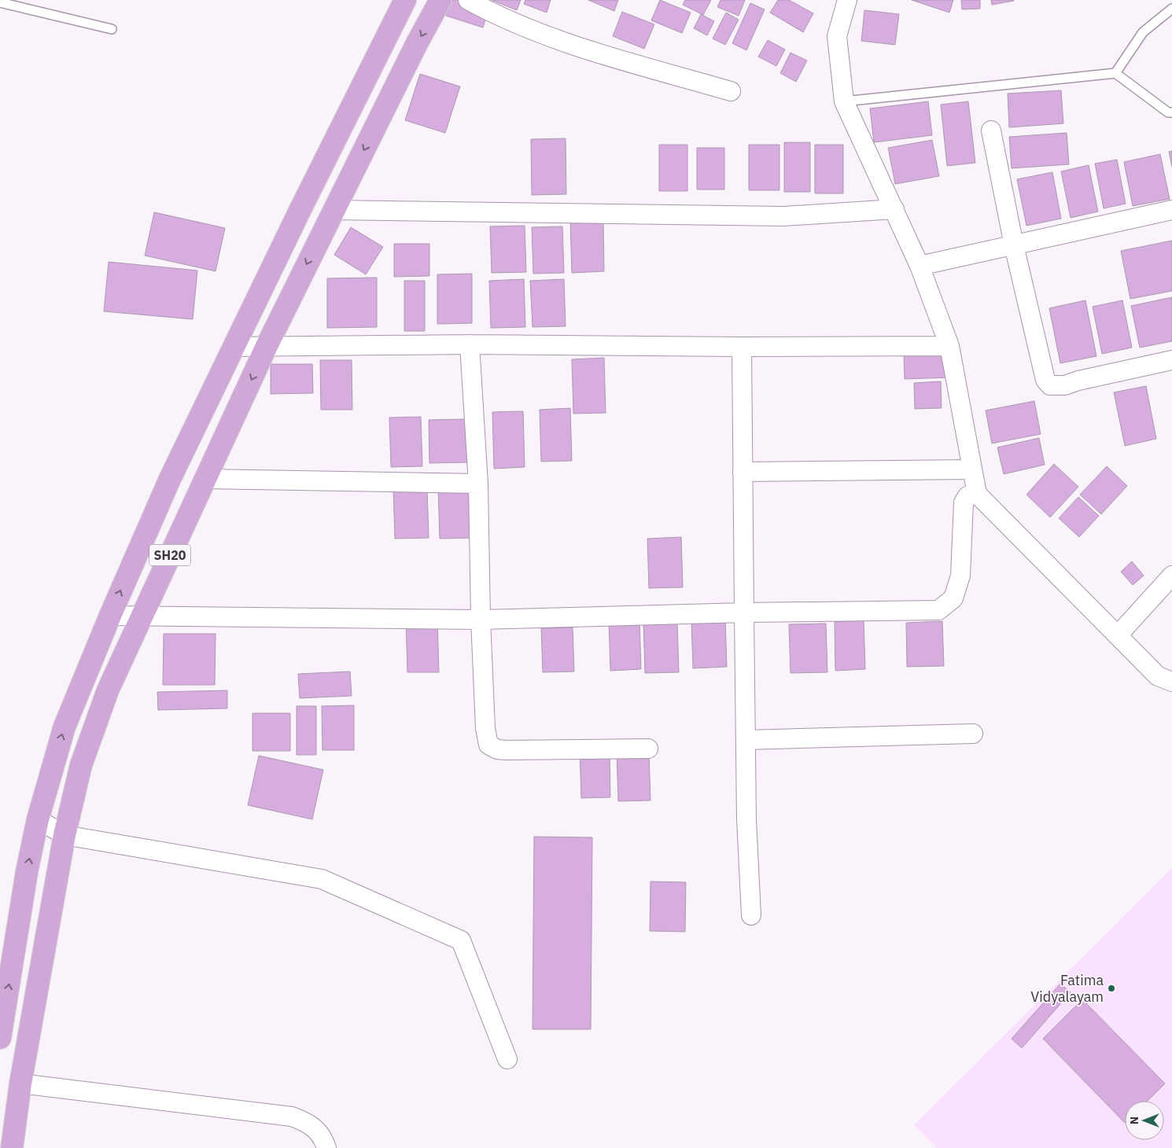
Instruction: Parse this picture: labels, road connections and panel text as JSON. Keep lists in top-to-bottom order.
{
  "streets": {
    "main road": ["SH20"]
  },
  "places": ["Fatima Vidyalayam"],
  "north": "left"
}
